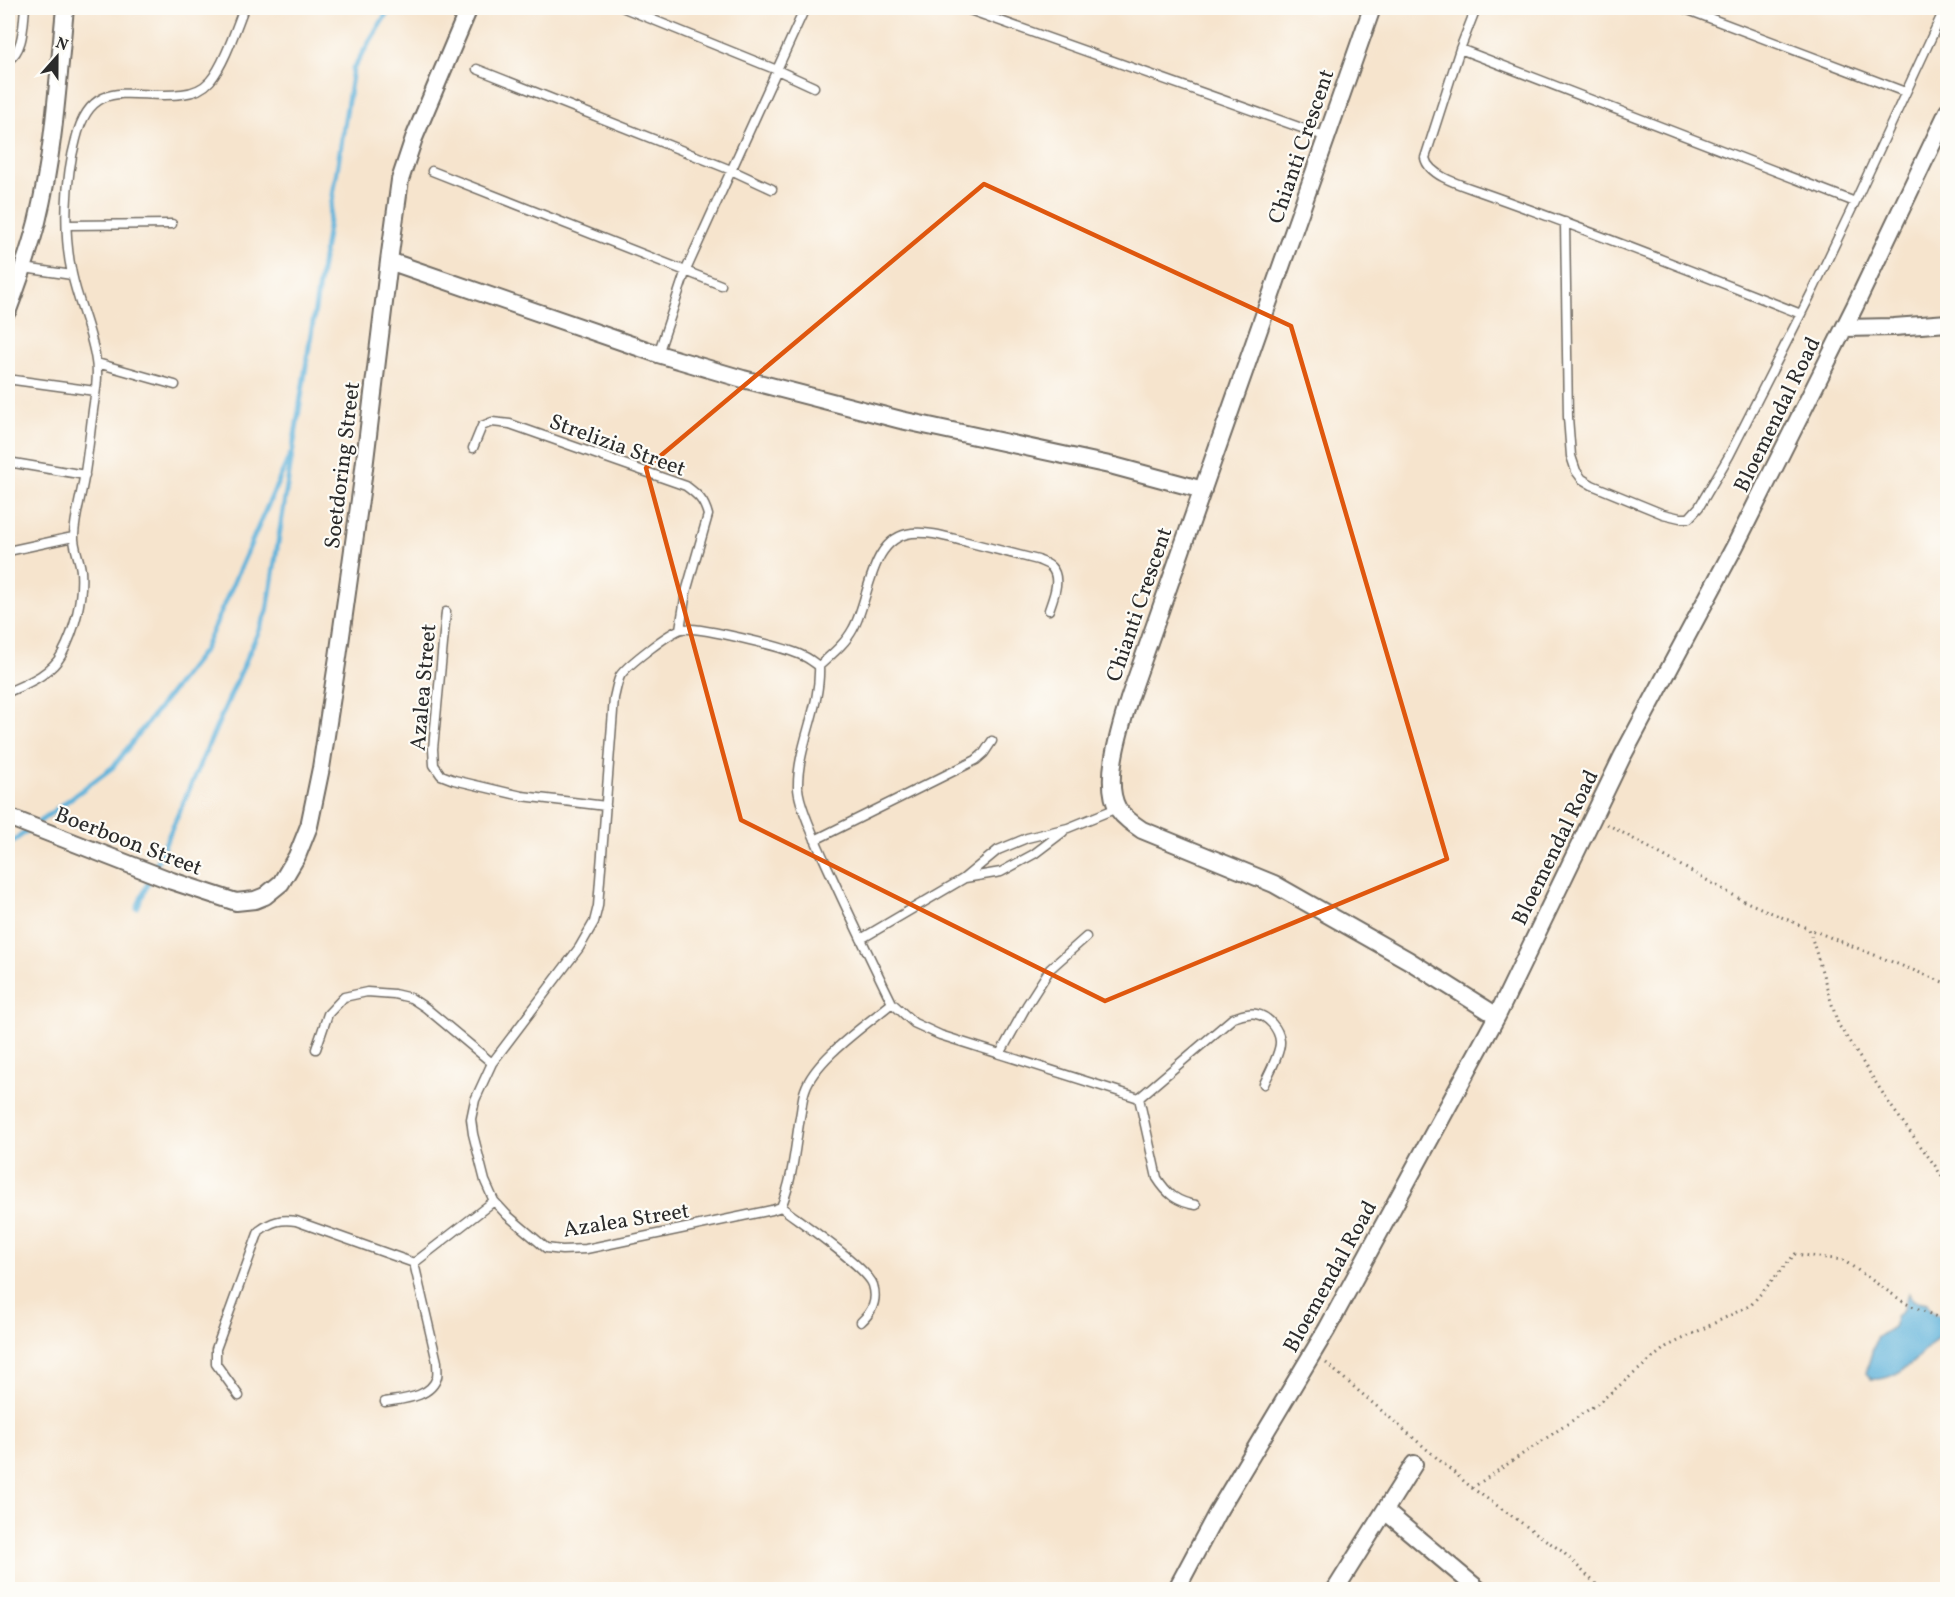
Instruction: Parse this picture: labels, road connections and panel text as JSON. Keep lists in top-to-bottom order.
{
  "streets": {
    "street": [
      "Chianti Crescent",
      "Bloemendal Road",
      "Soetdoring Street",
      "Boerboon Street"
    ],
    "lane": ["Strelizia Street", "Azalea Street"]
  },
  "crossings": [
    ["Strelizia Street", "Azalea Street"],
    ["Soetdoring Street", "Boerboon Street"]
  ],
  "north": "top"
}
